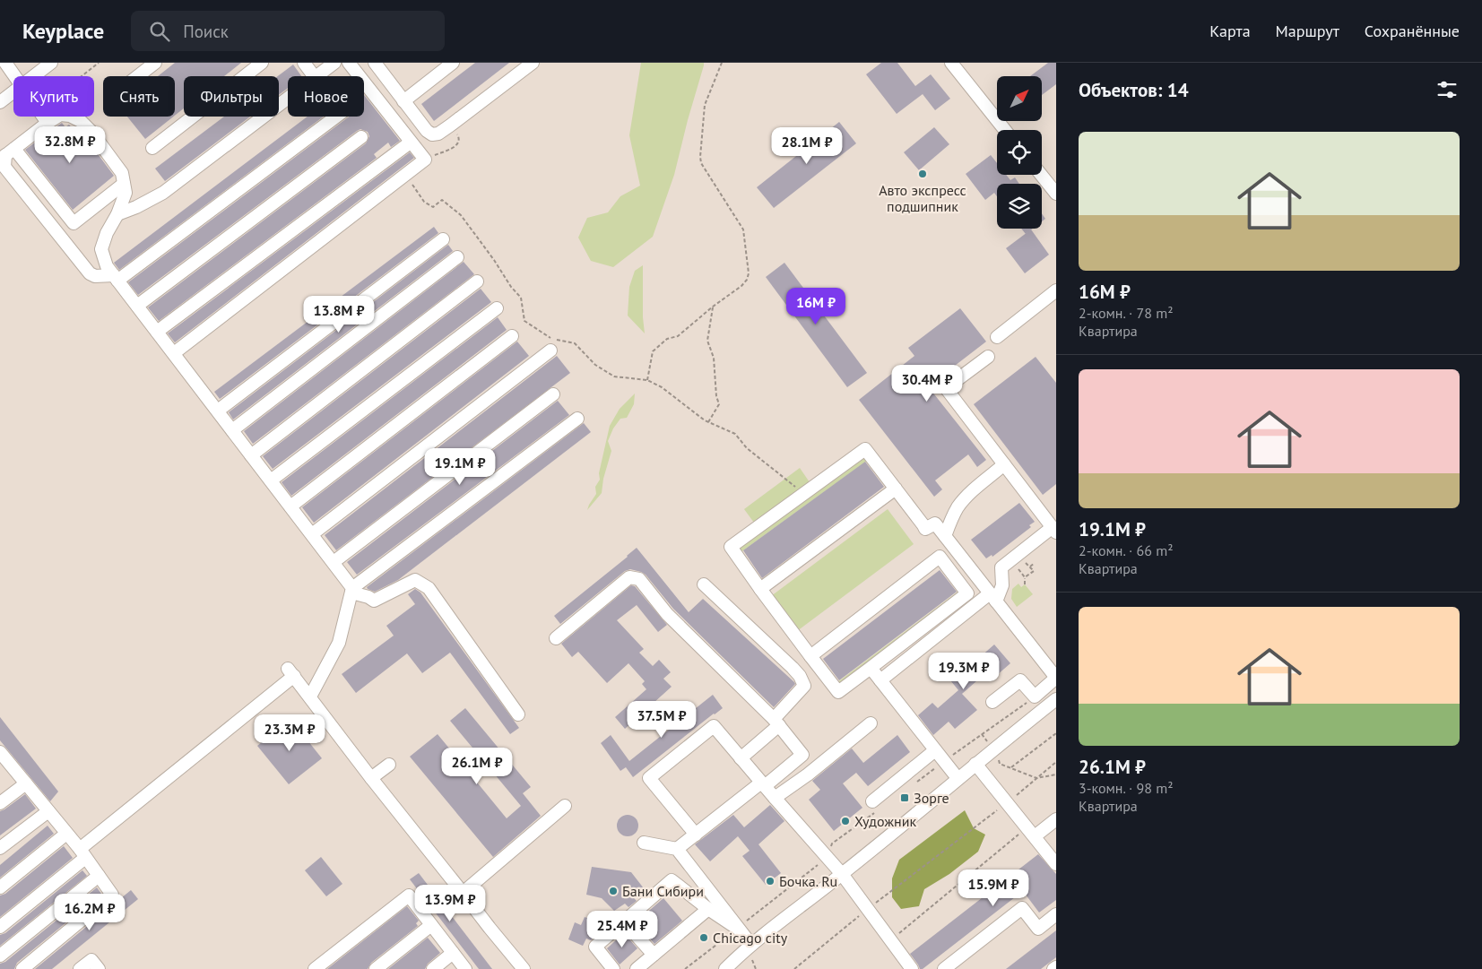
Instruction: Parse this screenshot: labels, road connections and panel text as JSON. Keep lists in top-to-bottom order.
{
  "places": {
    "other": [
      "Авто экспресс подшипник",
      "Художник",
      "Бочка. Ru",
      "Бани Сибири",
      "Chicago city"
    ],
    "transit": ["Зорге"]
  },
  "north": "top right",
  "page": {
    "header": "Keyplace",
    "search": "Поиск",
    "nav": ["Карта", "Маршрут", "Сохранённые"],
    "heading": "Объектов: 14",
    "chip": [
      "Купить",
      "Снять",
      "Фильтры",
      "Новое"
    ],
    "list": [
      {
        "name": "16M ₽",
        "note": "2-комн. · 78 m² · Квартира"
      },
      {
        "name": "19.1M ₽",
        "note": "2-комн. · 66 m² · Квартира"
      },
      {
        "name": "26.1M ₽",
        "note": "3-комн. · 98 m² · Квартира"
      }
    ],
    "price": [
      "32.8M ₽",
      "28.1M ₽",
      "16M ₽",
      "13.8M ₽",
      "30.4M ₽",
      "19.1M ₽",
      "19.3M ₽",
      "37.5M ₽",
      "23.3M ₽",
      "26.1M ₽",
      "15.9M ₽",
      "13.9M ₽",
      "16.2M ₽",
      "25.4M ₽"
    ]
  }
}
